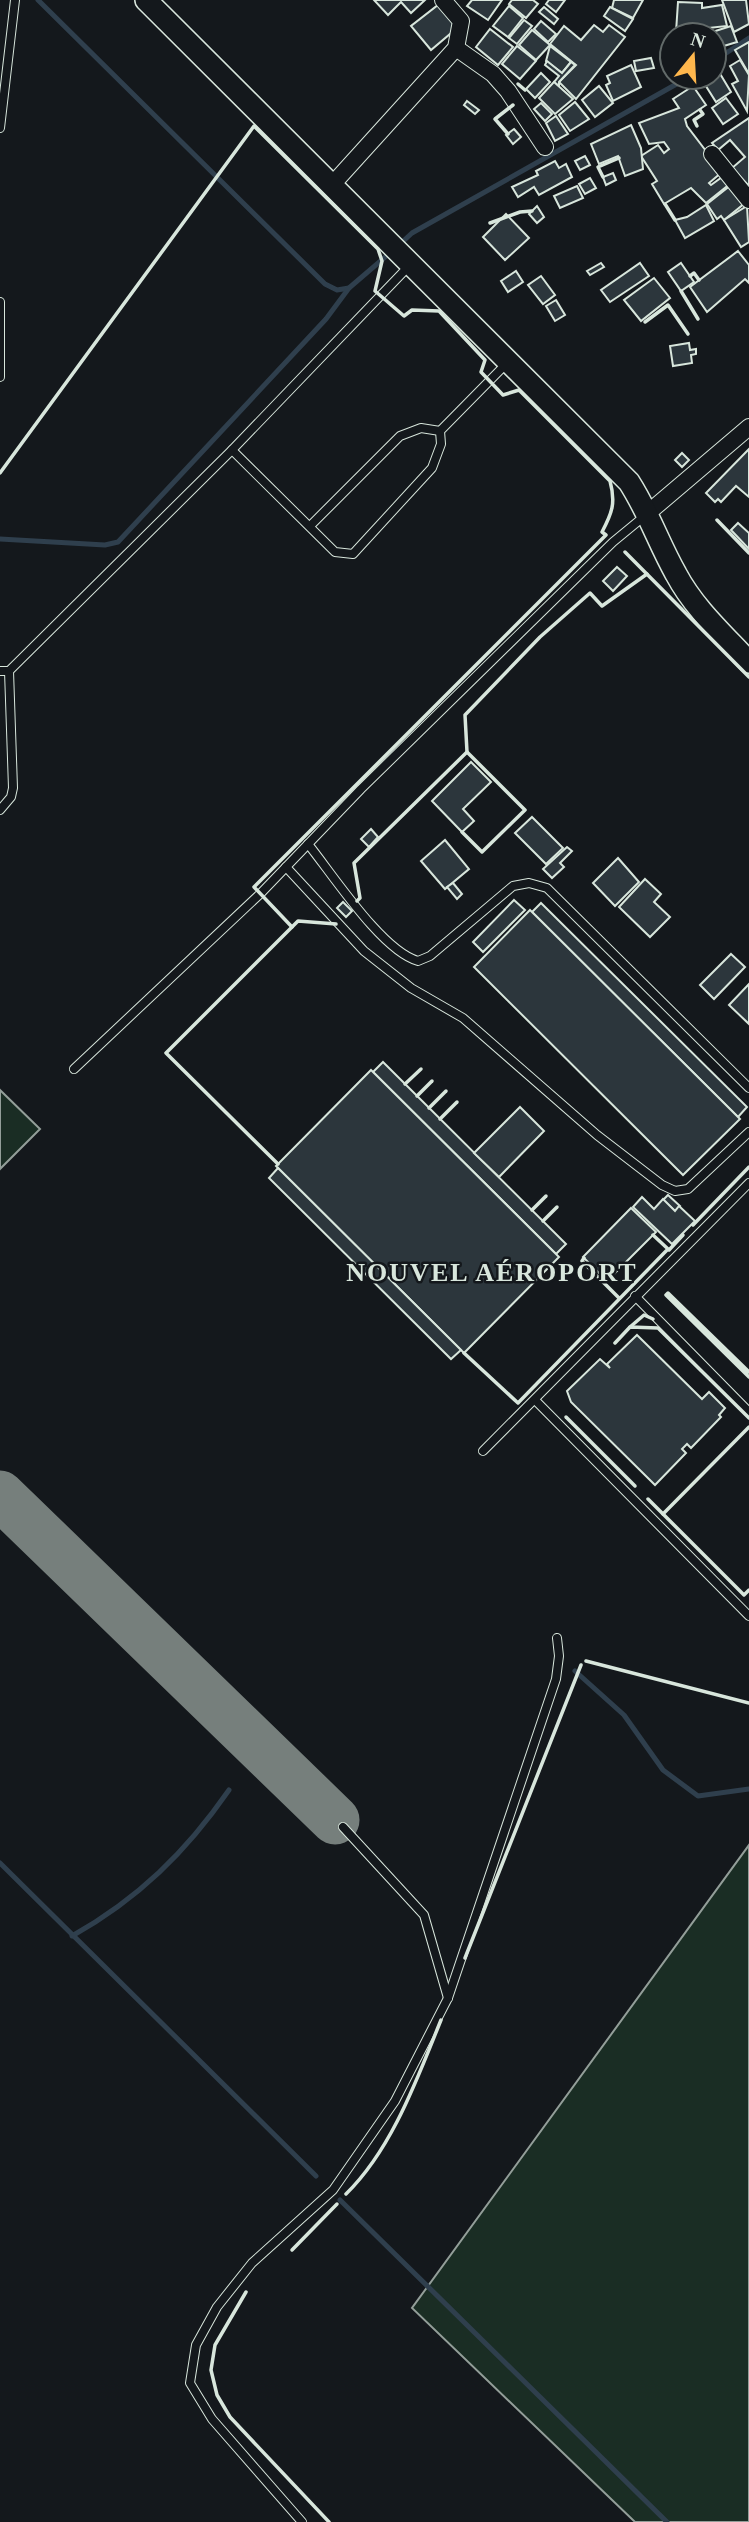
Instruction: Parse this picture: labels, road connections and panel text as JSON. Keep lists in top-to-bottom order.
{
  "districts": ["NOUVEL AÉROPORT"],
  "north": "top"
}
